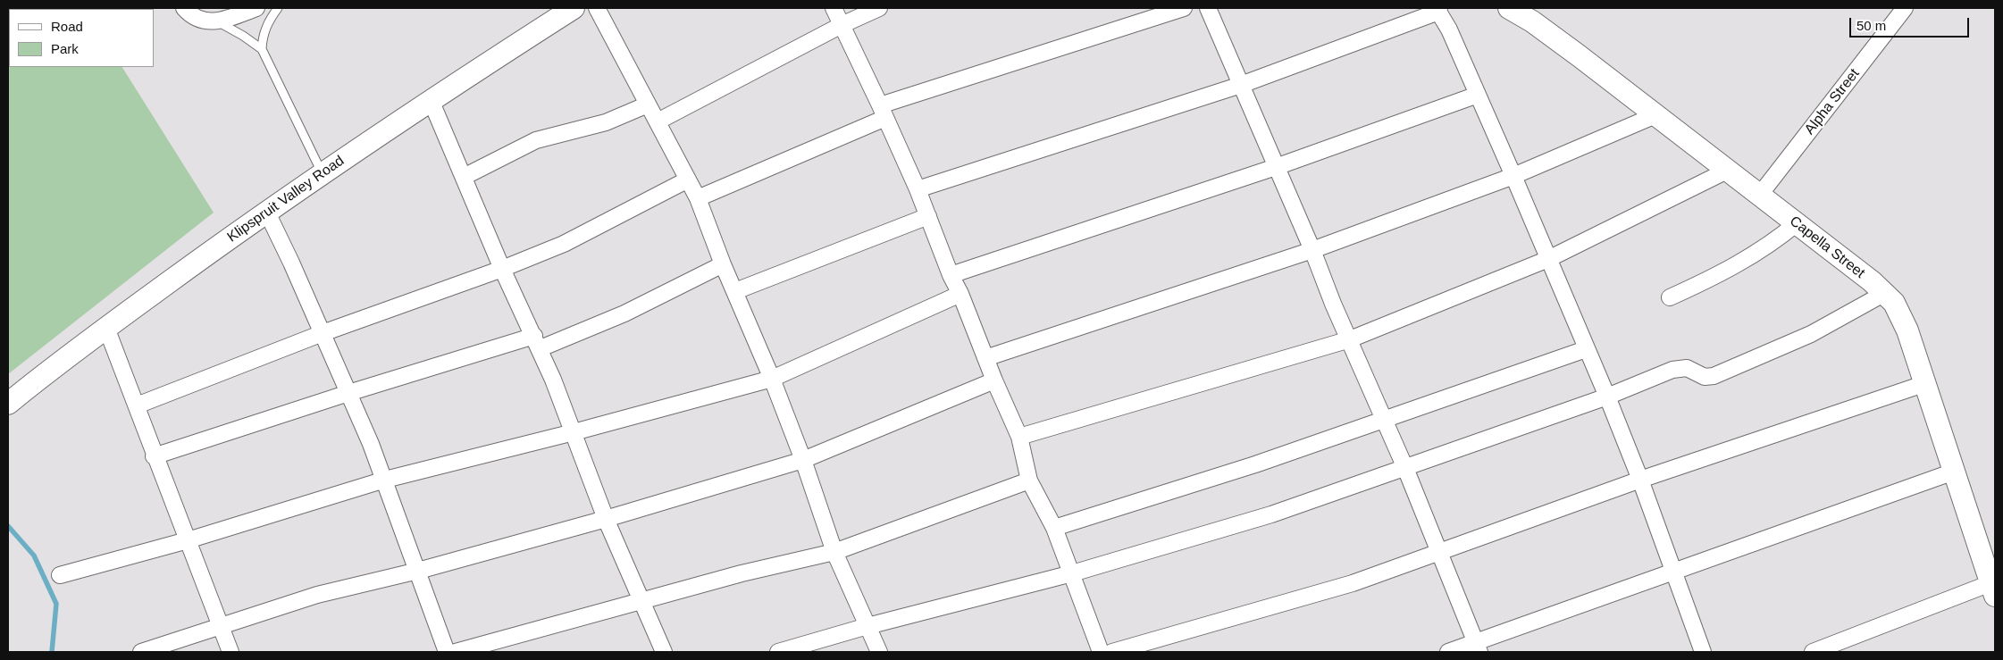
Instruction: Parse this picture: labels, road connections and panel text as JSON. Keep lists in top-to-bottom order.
{
  "streets": {
    "street": ["Alpha Street", "Klipspruit Valley Road", "Capella Street"]
  },
  "crossings": [
    ["Alpha Street", "Capella Street"]
  ],
  "legend": ["Road", "Park"],
  "scale_bar": "50 m"
}
